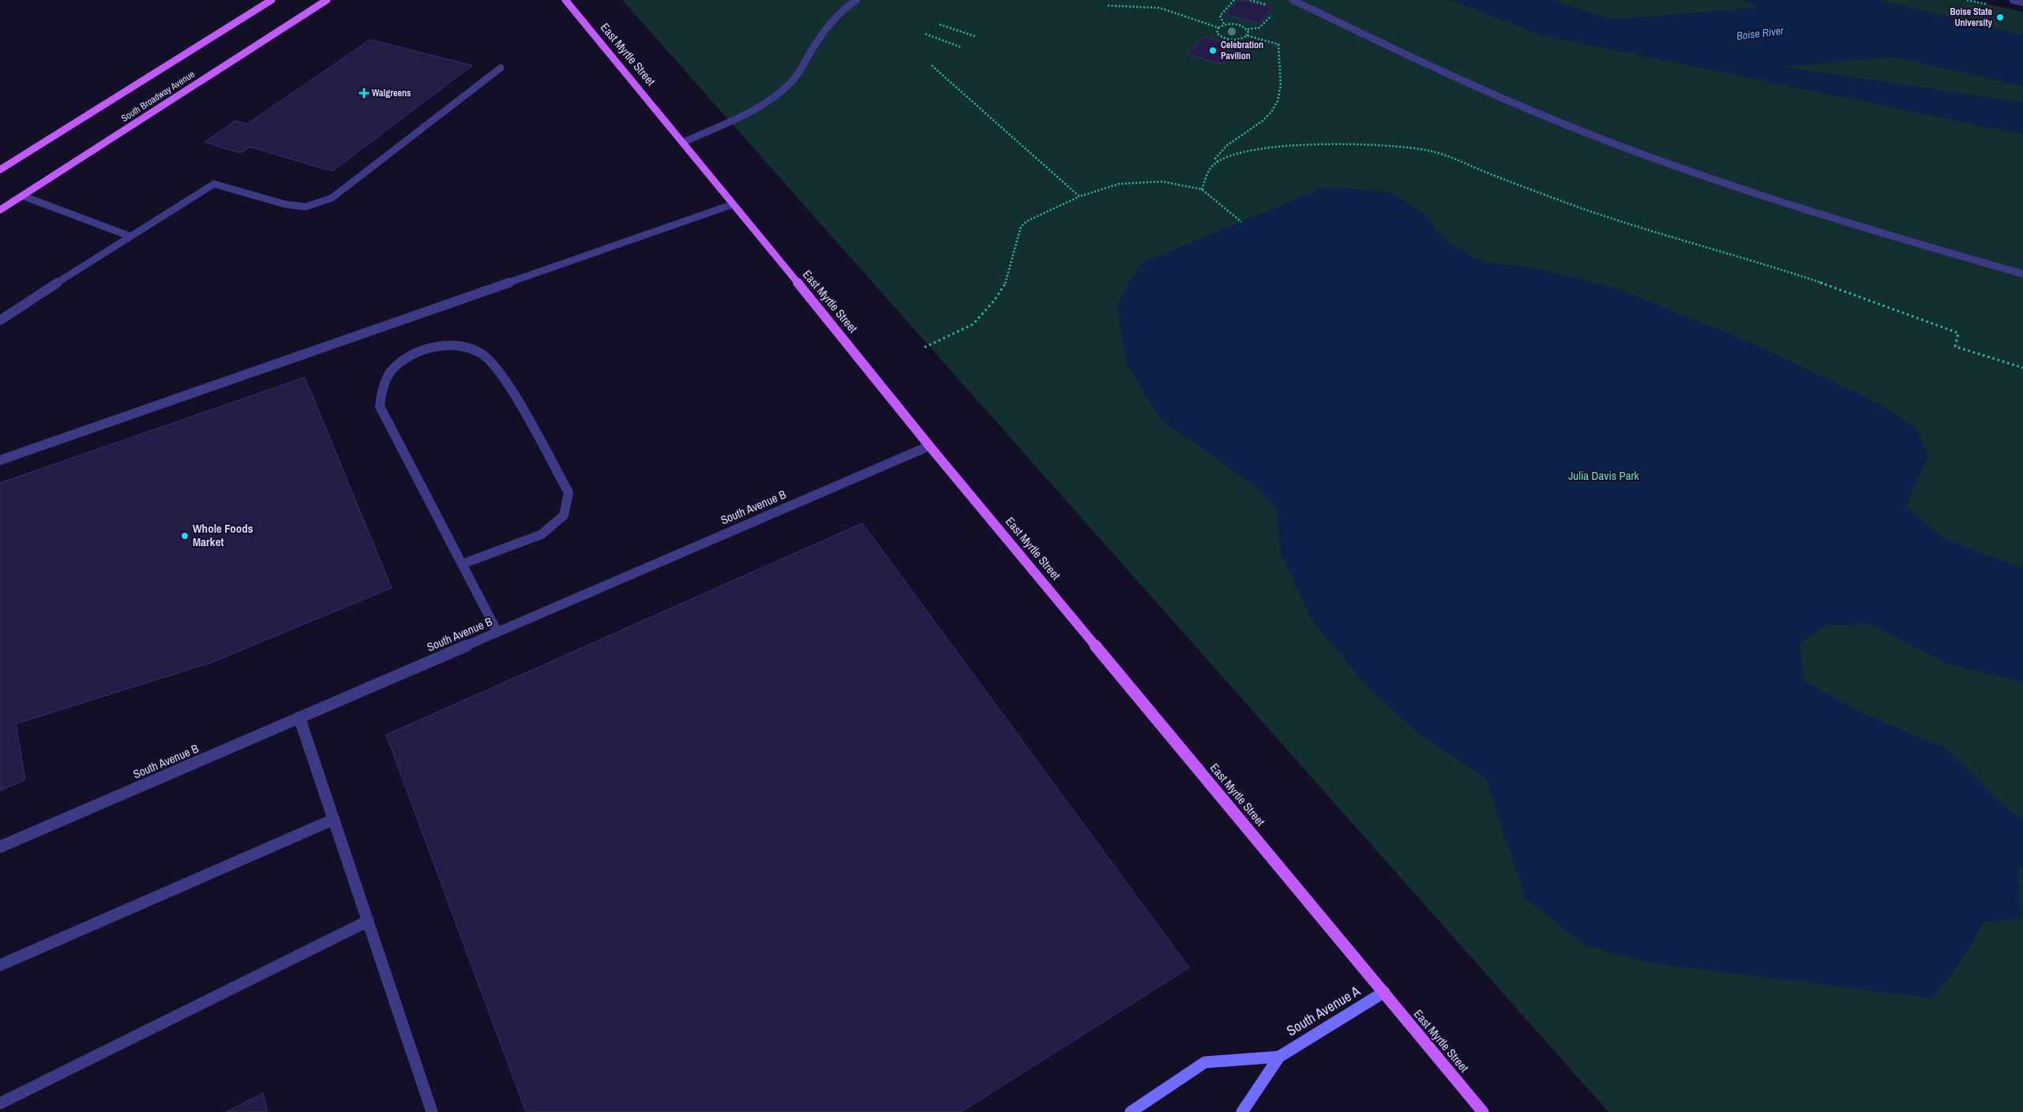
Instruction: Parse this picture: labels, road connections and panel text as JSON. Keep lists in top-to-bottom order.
{
  "streets": {
    "main road": ["East Myrtle Street", "South Broadway Avenue"],
    "street": ["South Avenue B", "South Avenue A"]
  },
  "crossings": [
    ["East Myrtle Street", "South Avenue B"],
    ["East Myrtle Street", "South Avenue A"]
  ],
  "water": ["Boise River"],
  "parks": ["Julia Davis Park"],
  "places": {
    "other": ["Boise State University", "Celebration Pavilion", "Whole Foods Market"],
    "health": ["Walgreens"]
  }
}
